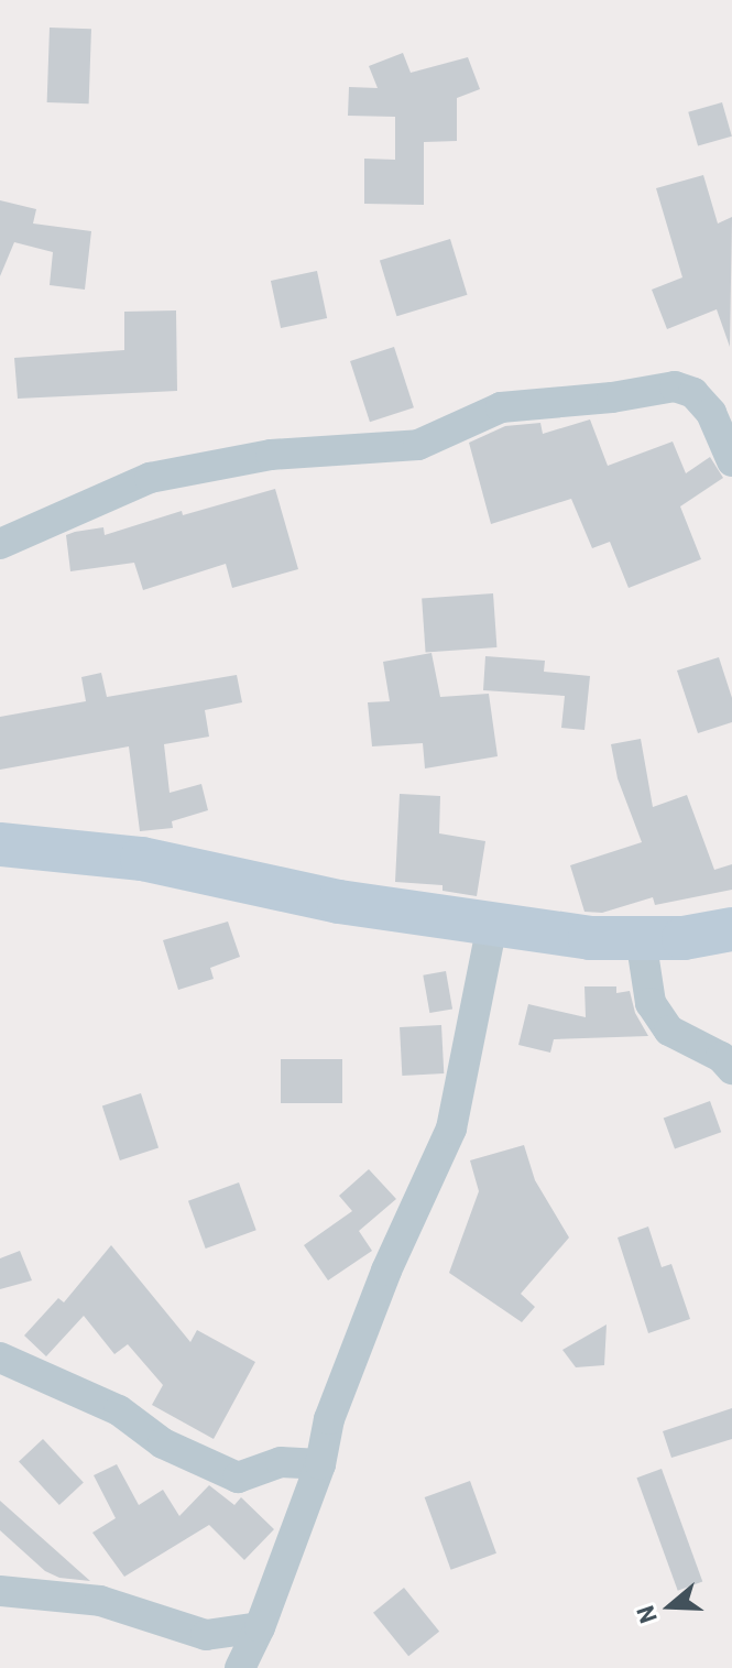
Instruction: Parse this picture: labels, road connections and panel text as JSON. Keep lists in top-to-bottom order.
{
  "north": "left"
}
